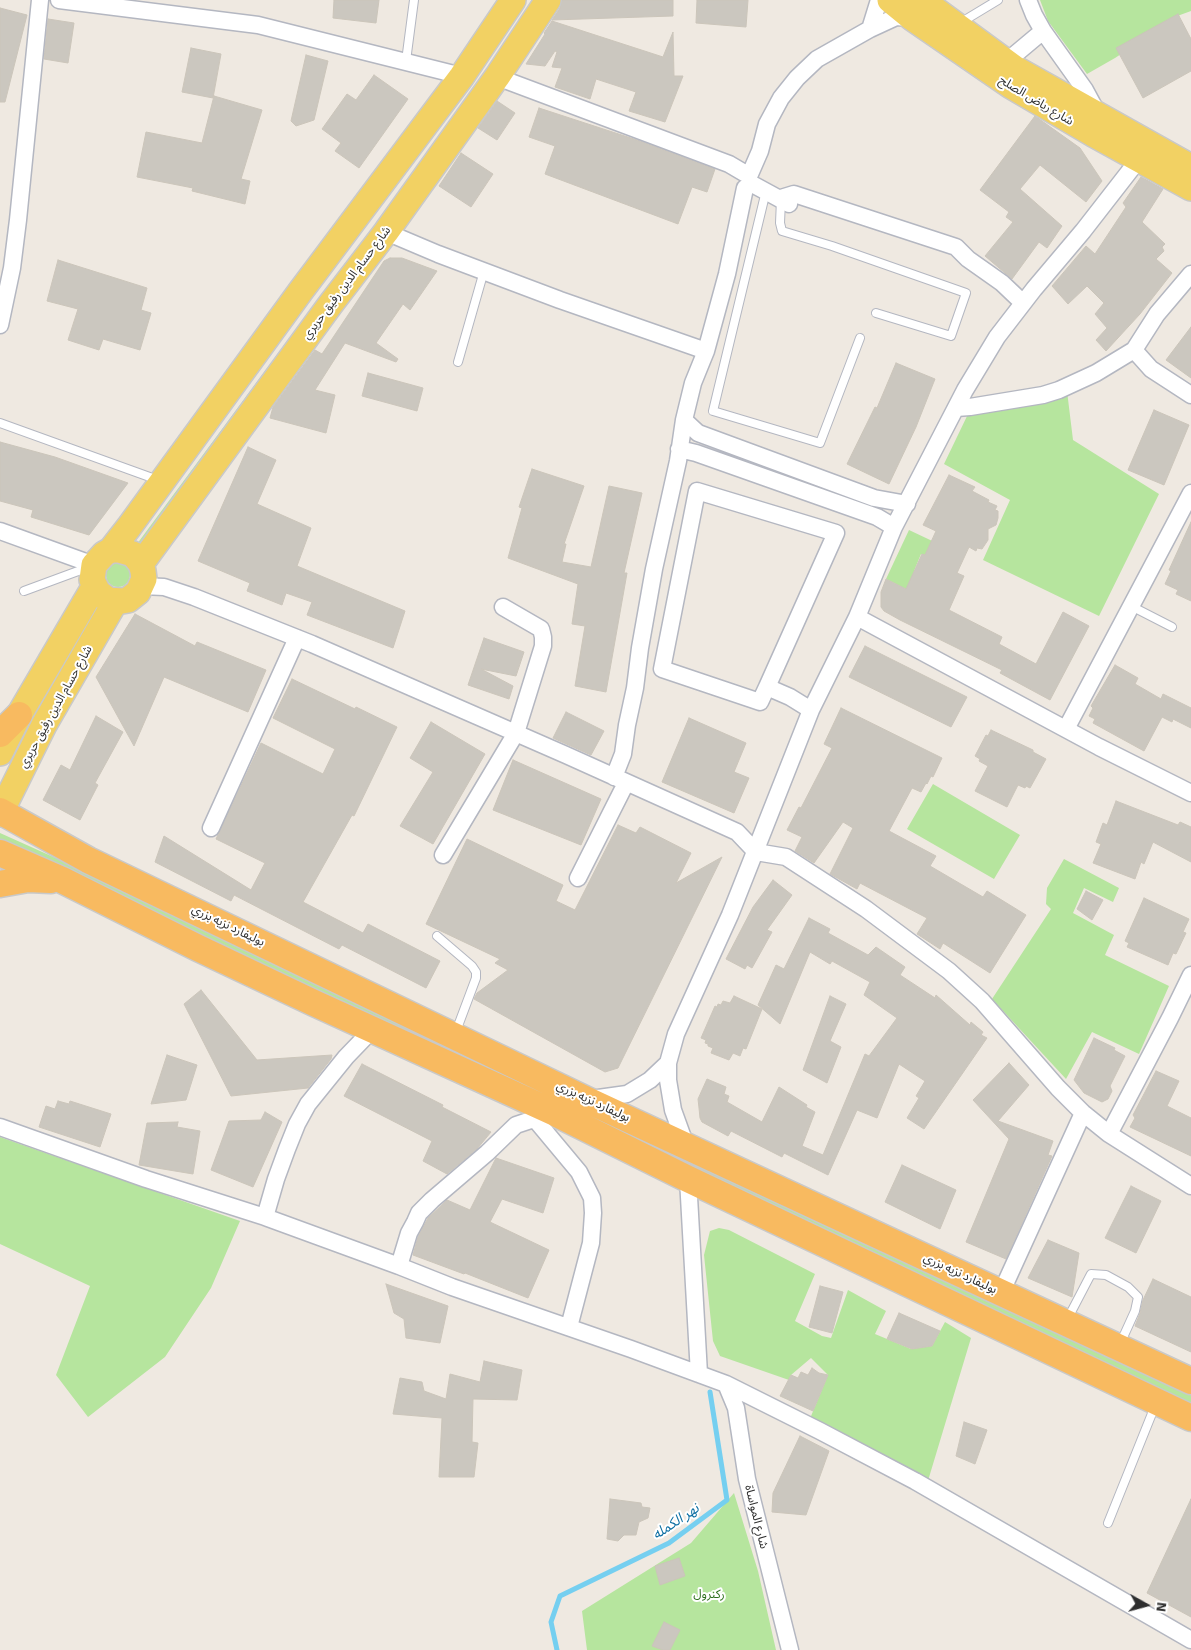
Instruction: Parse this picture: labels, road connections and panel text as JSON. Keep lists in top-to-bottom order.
{
  "streets": {
    "highway": ["بوليفارد نزيه بزري"],
    "main road": ["شارع رياض الصلح", "شارع حسام الدين رفيق حريري"],
    "street": ["شارع المواساة"]
  },
  "crossings": [
    ["شارع حسام الدين رفيق حريري", "بوليفارد نزيه بزري"]
  ],
  "water": ["نهر الكمله"],
  "parks": ["ركنرول"],
  "north": "right"
}
